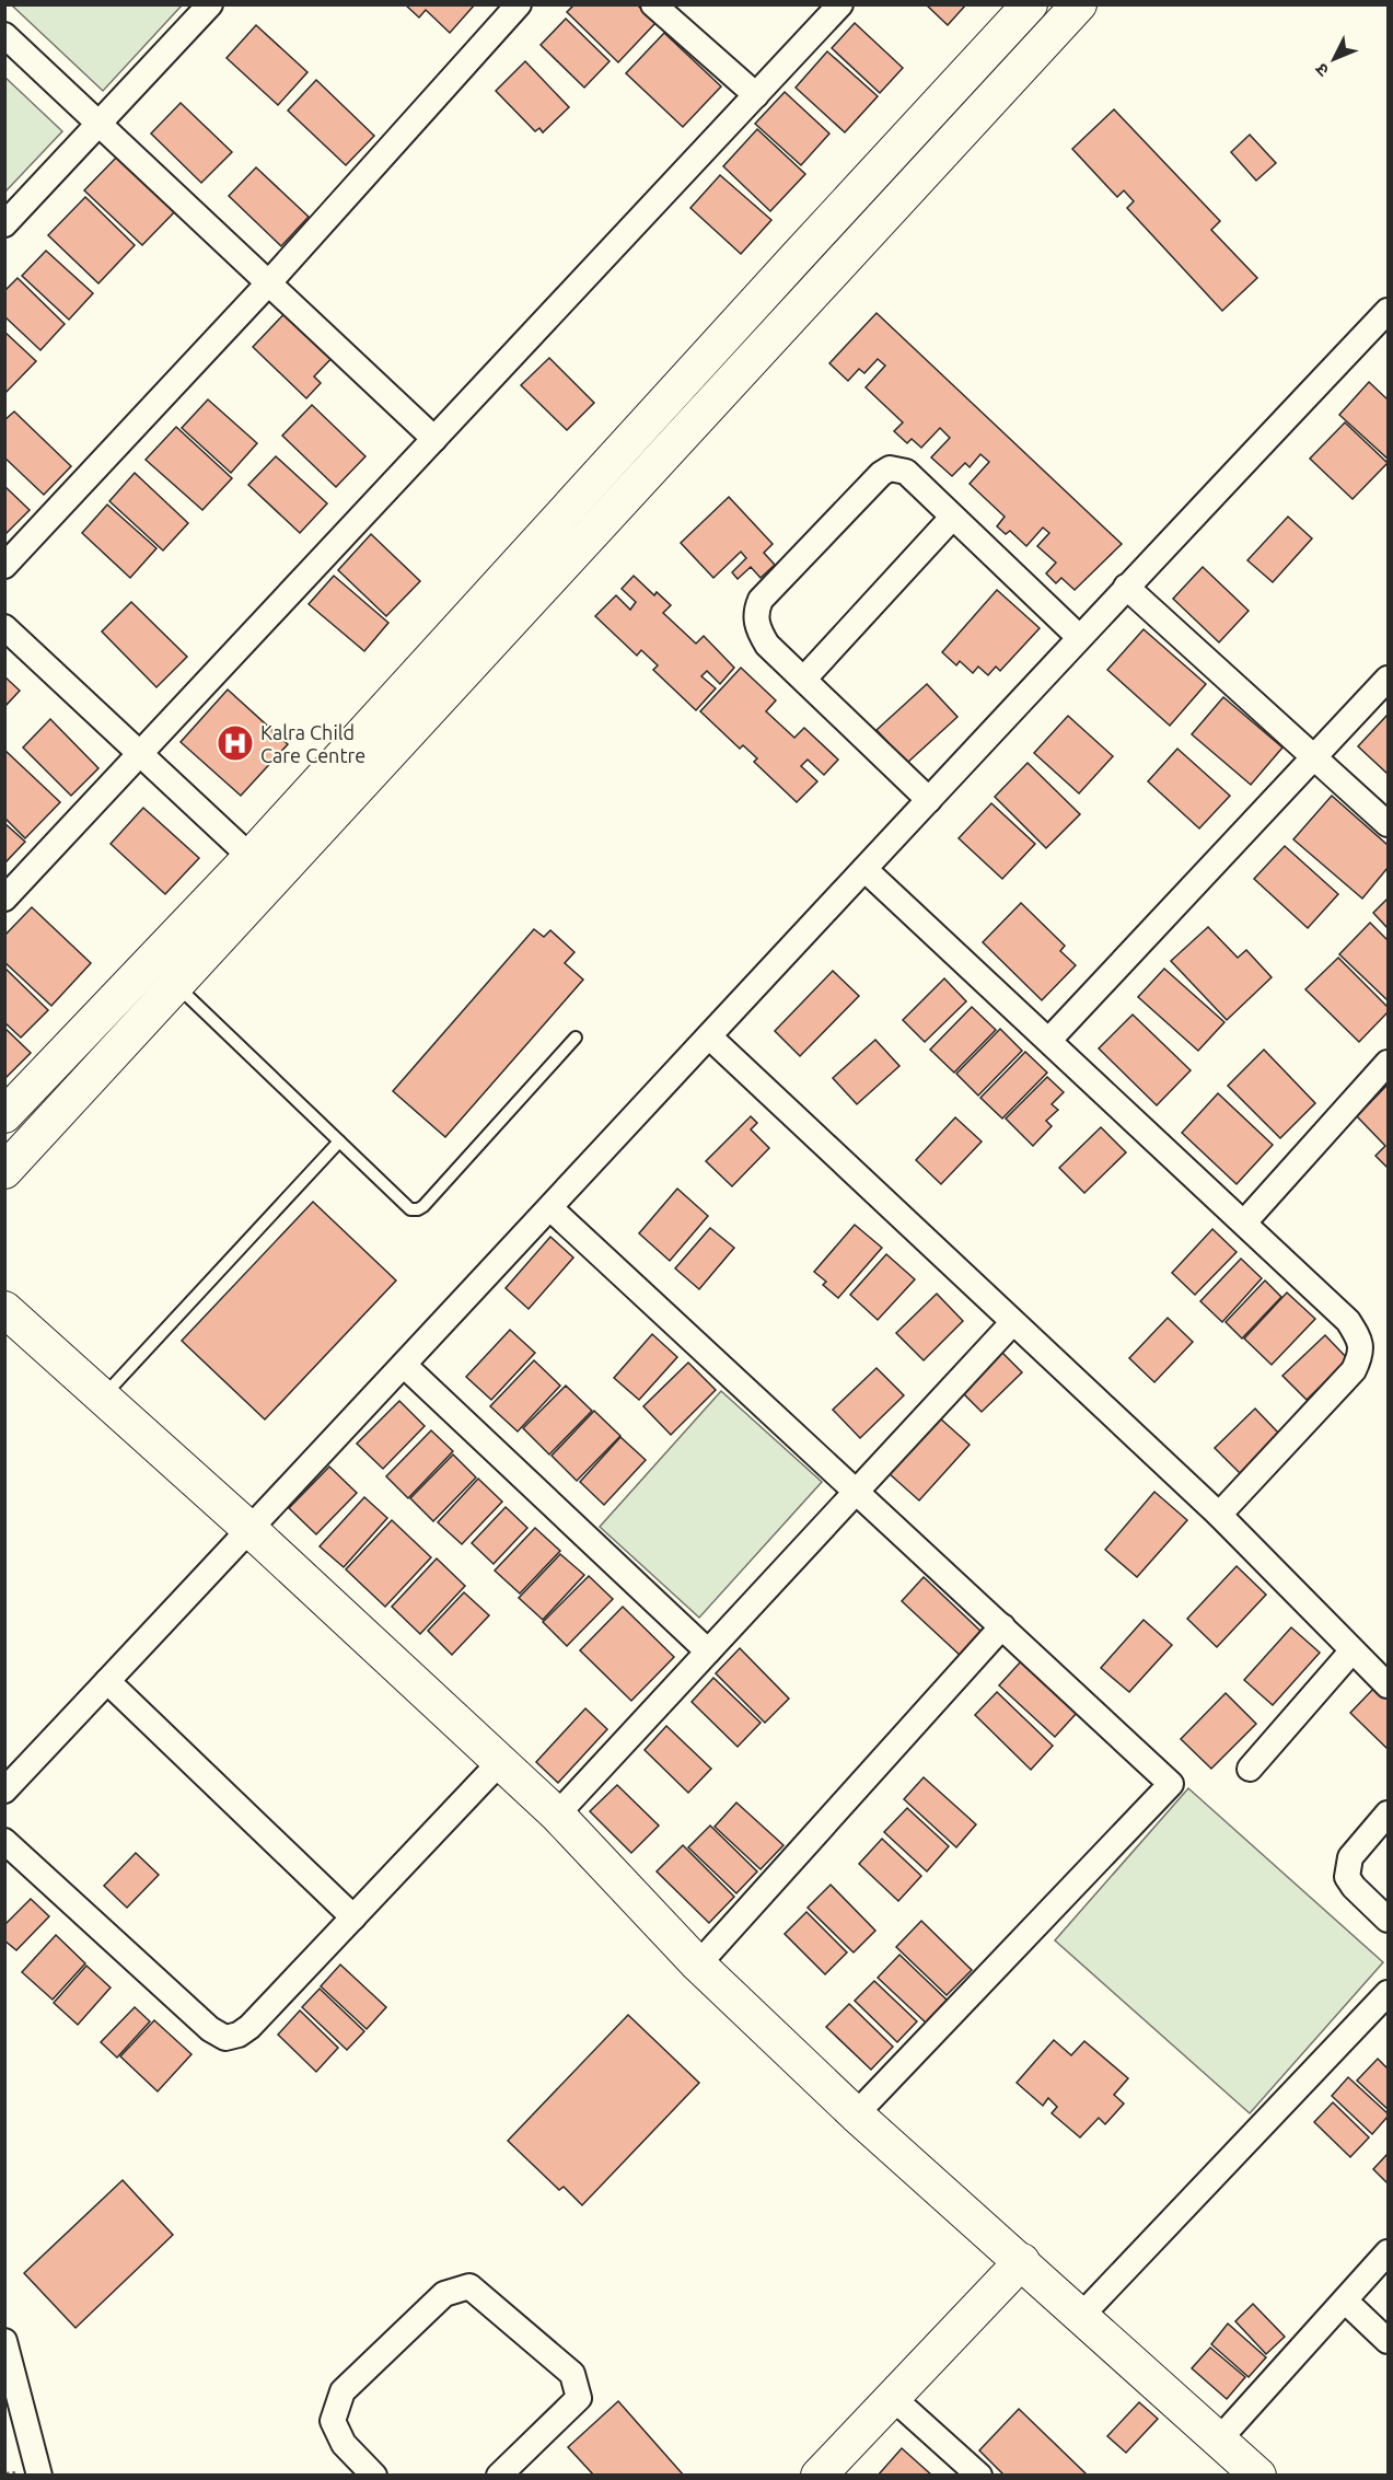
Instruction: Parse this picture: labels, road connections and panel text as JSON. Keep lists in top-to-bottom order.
{
  "places": {
    "hospital": ["Kalra Child Care Centre"]
  },
  "north": "bottom left"
}
